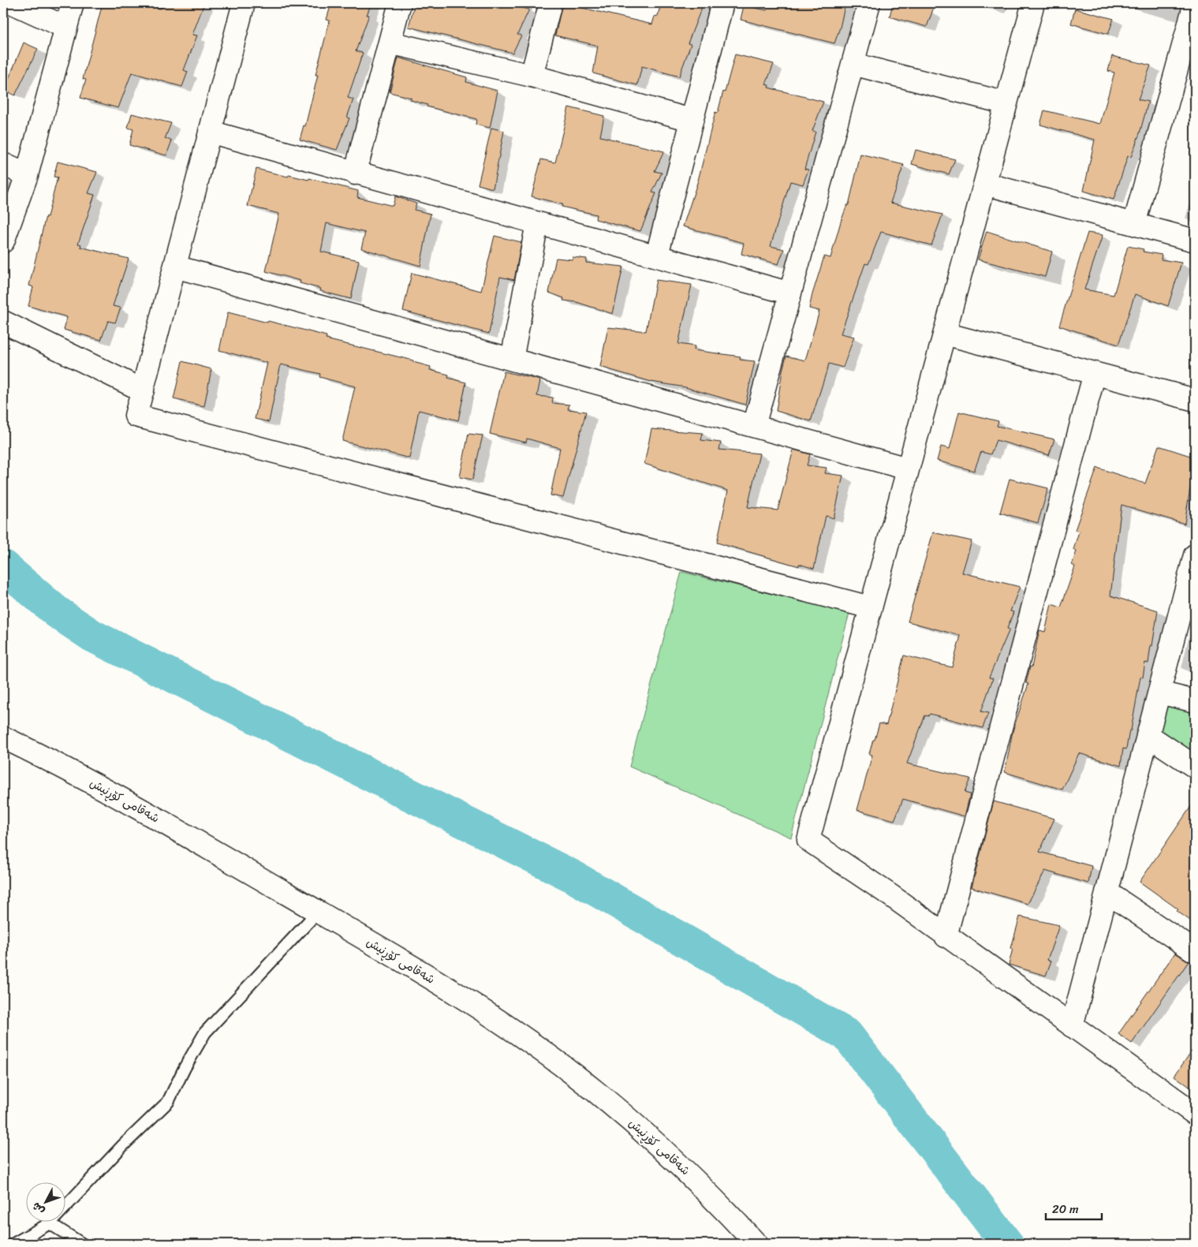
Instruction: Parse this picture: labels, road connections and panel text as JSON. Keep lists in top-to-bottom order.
{
  "streets": {
    "street": ["شەقامی کۆڕنیش"]
  },
  "scale_bar": "20 m",
  "north": "bottom left"
}
